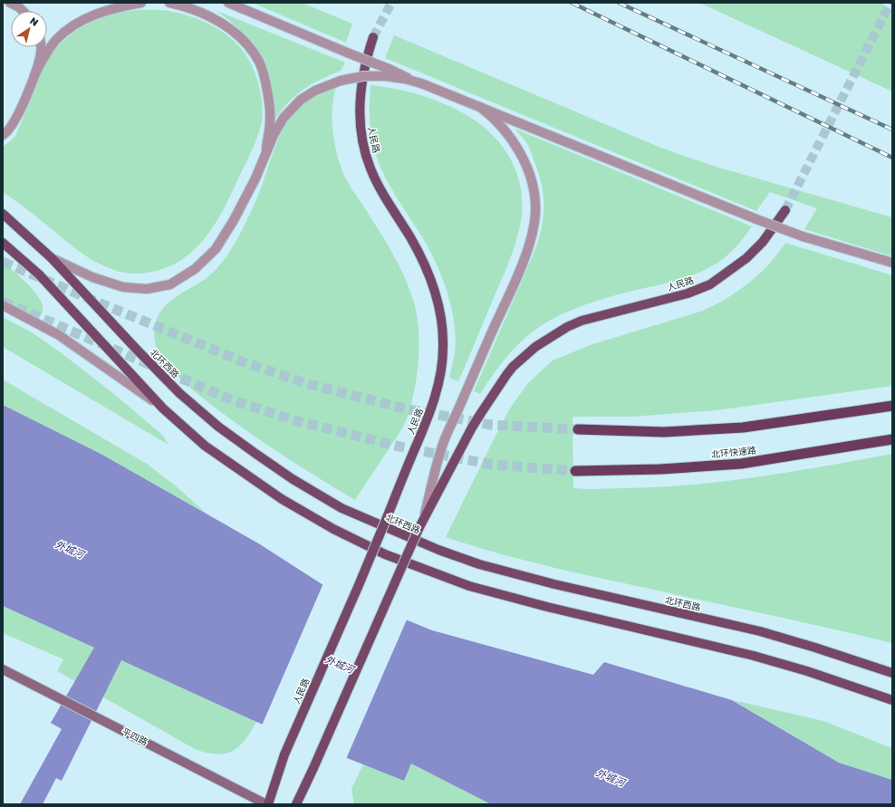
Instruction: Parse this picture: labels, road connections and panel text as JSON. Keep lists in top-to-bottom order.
{
  "streets": {
    "highway": ["北环快速路"],
    "main road": ["人民路", "北环西路", "平四路"]
  },
  "crossings": [
    ["人民路", "平四路"]
  ],
  "water": ["外城河"],
  "north": "top right"
}
